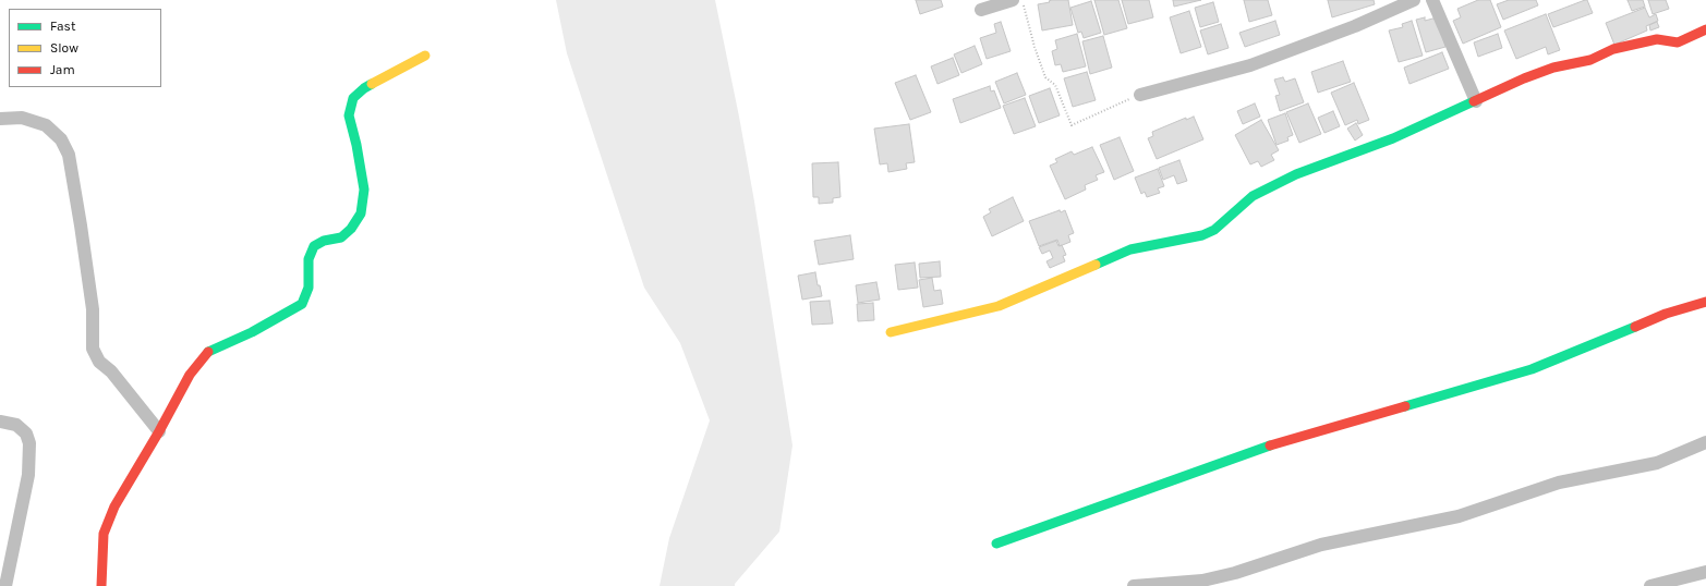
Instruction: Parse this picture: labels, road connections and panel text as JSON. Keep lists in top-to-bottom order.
{
  "legend": ["Fast", "Slow", "Jam"]
}
